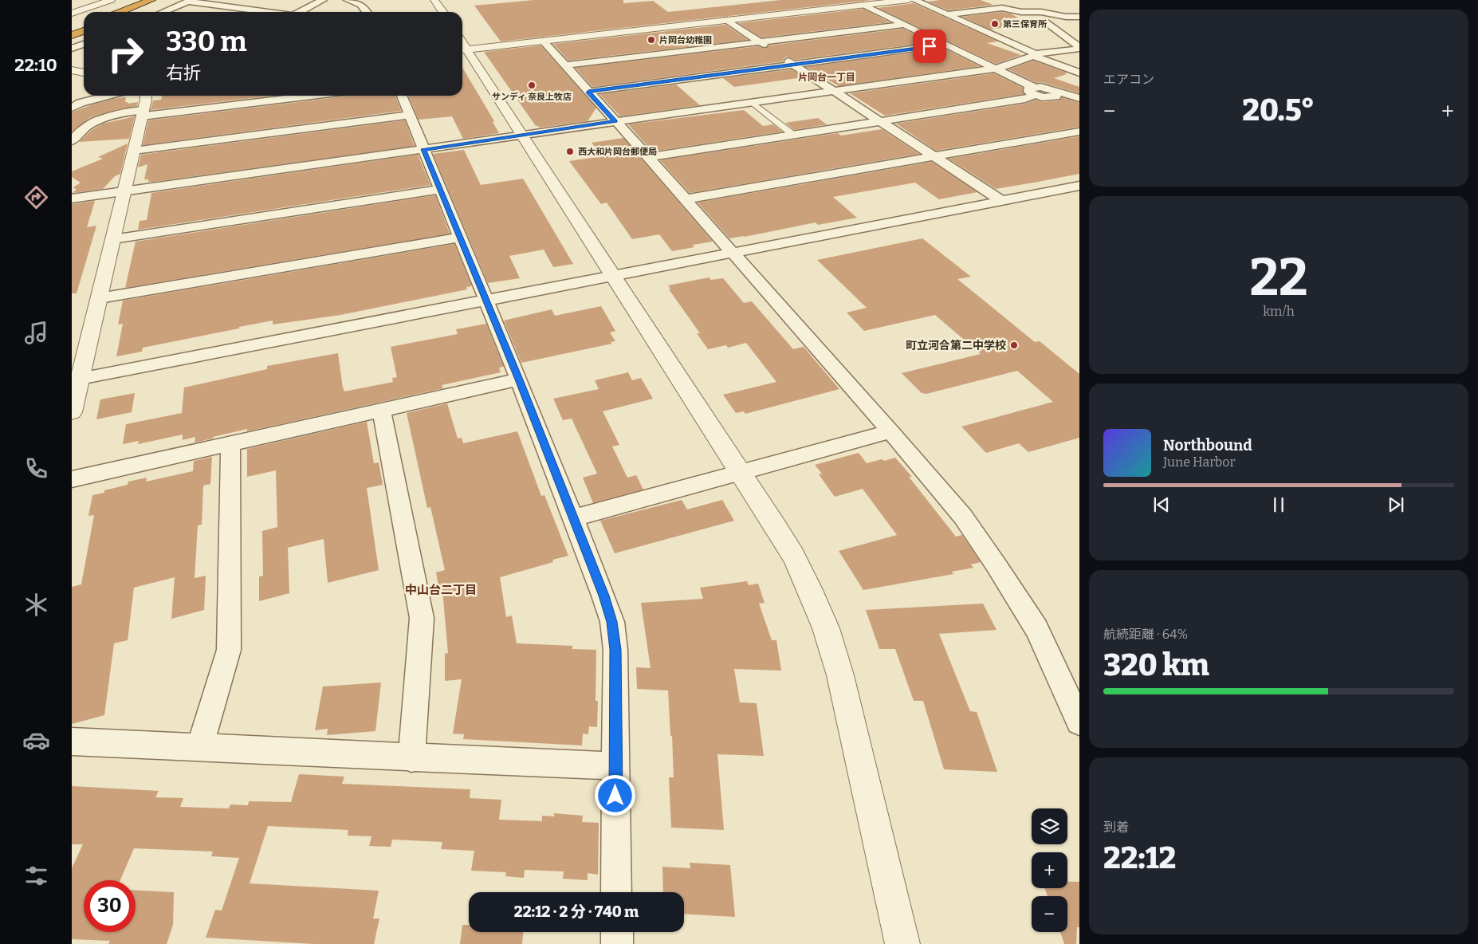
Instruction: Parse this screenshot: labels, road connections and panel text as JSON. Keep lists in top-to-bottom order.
{
  "districts": ["片岡台一丁目", "中山台二丁目"],
  "places": [
    "第三保育所",
    "片岡台幼稚園",
    "サンディ 奈良上牧店",
    "西大和片岡台郵便局",
    "町立河合第二中学校"
  ],
  "page": {
    "tabs": "22:10",
    "tile": [
      "エアコン",
      ["22", "km/h"],
      ["航続距離 · 64%", "320 km"],
      ["到着", "22:12"]
    ],
    "turn": ["330 m", "右折"],
    "heat": ["−", "20.5°", "+"],
    "song": ["Northbound", "June Harbor"],
    "map_buttons": ["+", "−"],
    "limit": "30",
    "trip": "22:12 · 2 分 · 740 m"
  }
}
